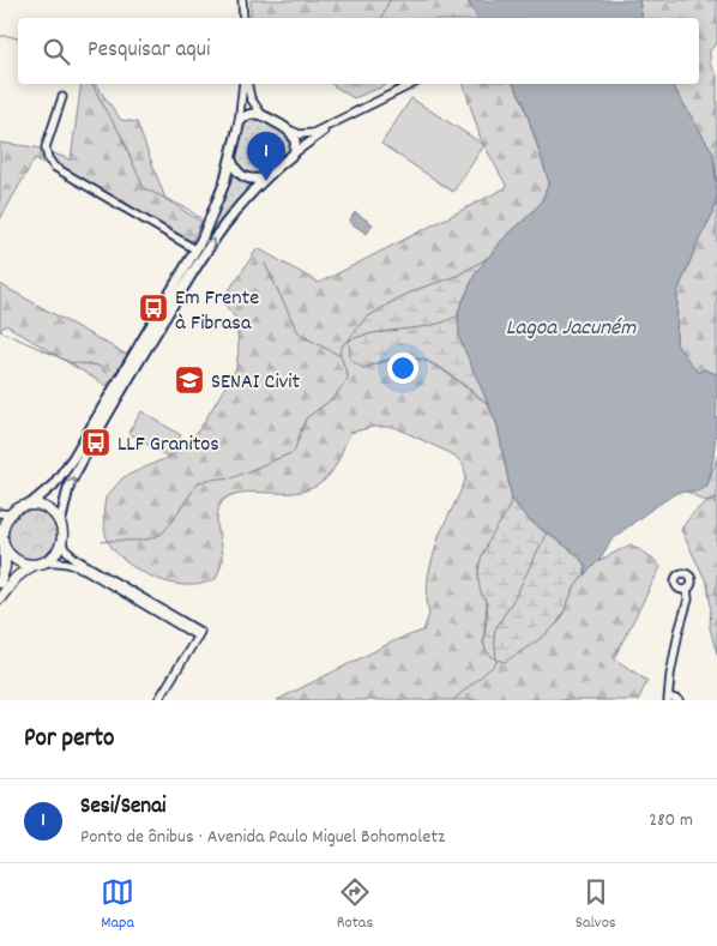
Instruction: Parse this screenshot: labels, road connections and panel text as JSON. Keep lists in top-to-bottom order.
{
  "water": ["Lagoa Jacuném"],
  "places": {
    "bus stop": ["Em Frente à Fibrasa", "LLF Granitos"],
    "school or university": ["SENAI Civit"]
  },
  "page": {
    "search": "Pesquisar aqui",
    "pins": "1",
    "heading": "Por perto",
    "list": [
      {
        "mark": "1",
        "name": "Sesi/Senai",
        "note": "Ponto de ônibus · Avenida Paulo Miguel Bohomoletz",
        "value": "280 m"
      }
    ],
    "nav": ["Mapa", "Rotas", "Salvos"]
  }
}
